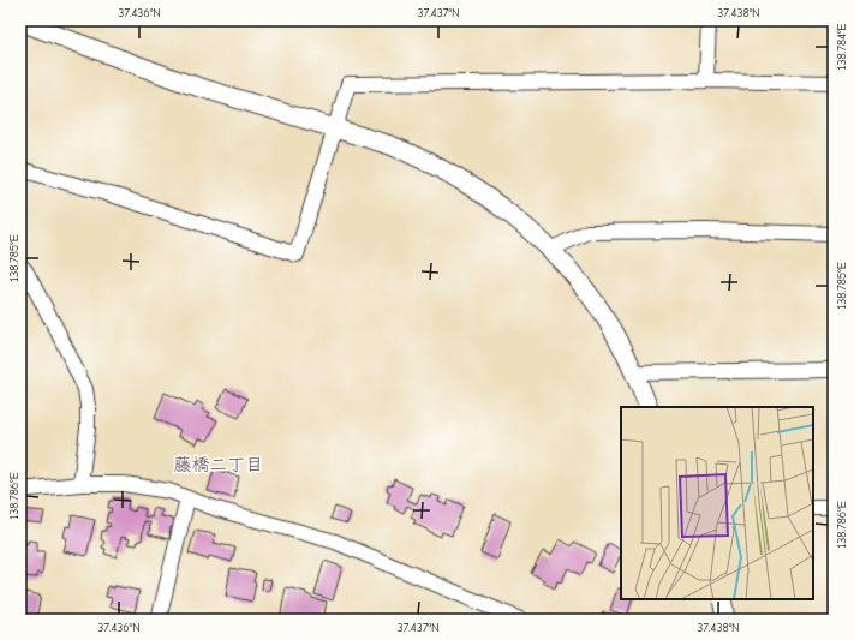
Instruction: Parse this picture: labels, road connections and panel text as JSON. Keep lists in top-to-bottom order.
{
  "districts": ["藤橋二丁目"],
  "coordinates": [
    "37.436°N",
    "37.437°N",
    "37.438°N",
    "138.784°E",
    "138.785°E",
    "138.786°E"
  ]
}
